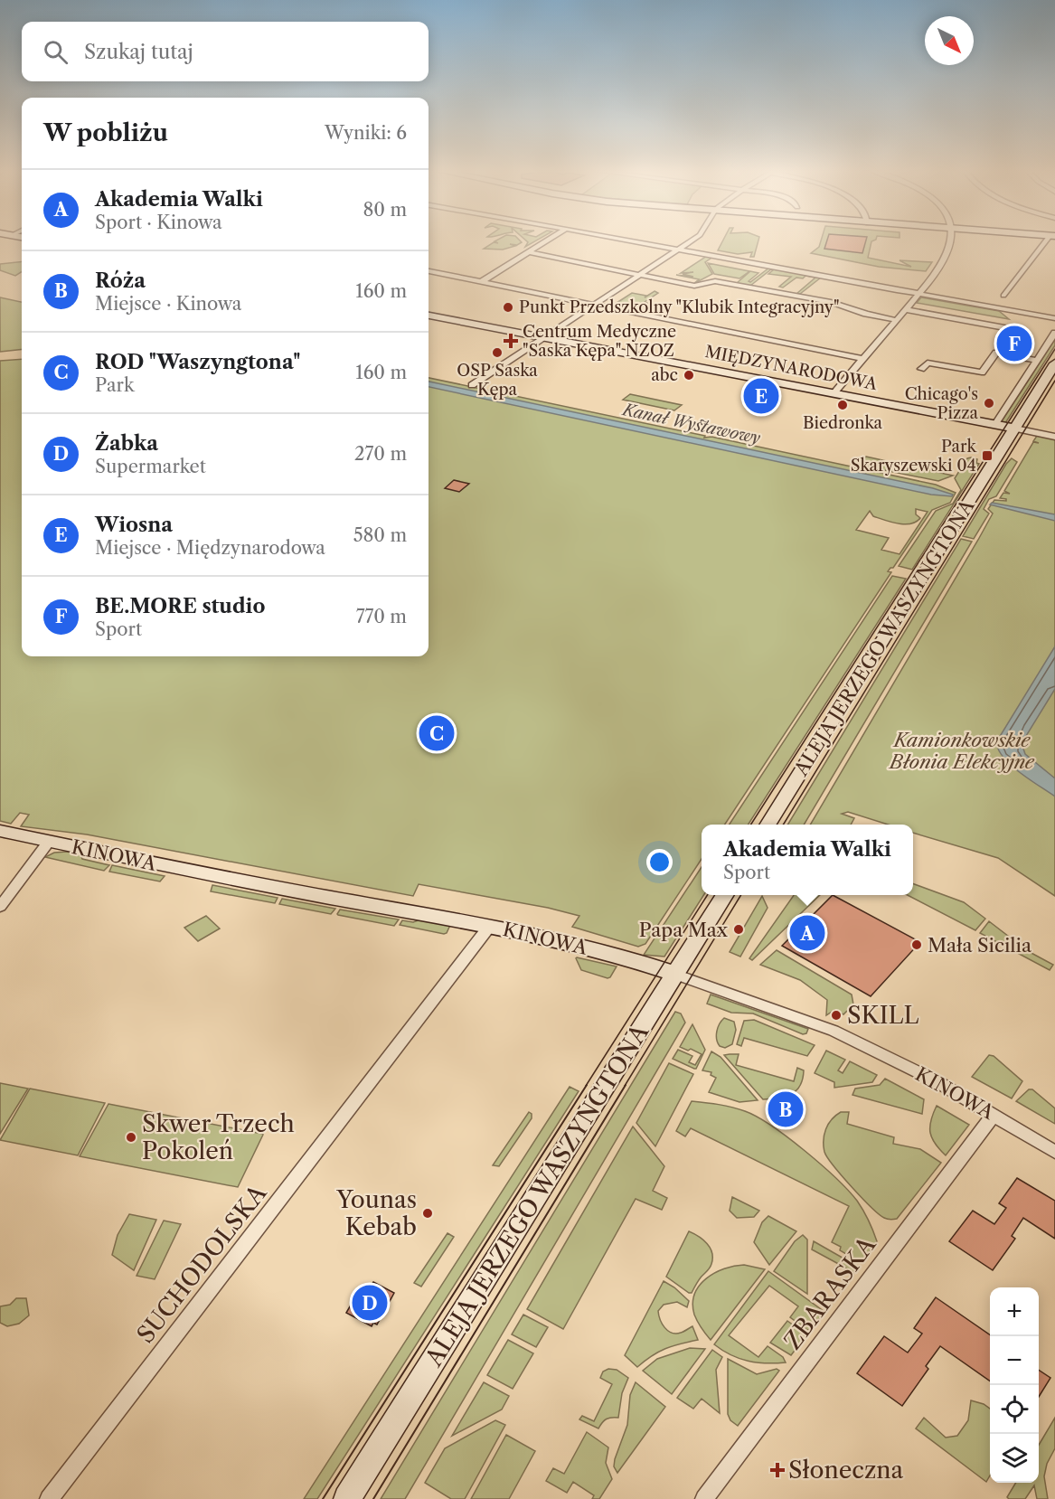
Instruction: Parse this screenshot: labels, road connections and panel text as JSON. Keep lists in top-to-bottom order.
{
  "streets": {
    "street": [
      "MIĘDZYNARODOWA",
      "ALEJA JERZEGO WASZYNGTONA",
      "KINOWA",
      "SUCHODOLSKA",
      "ZBARASKA"
    ]
  },
  "crossings": [
    ["MIĘDZYNARODOWA", "ALEJA JERZEGO WASZYNGTONA"],
    ["ALEJA JERZEGO WASZYNGTONA", "KINOWA"],
    ["KINOWA", "SUCHODOLSKA"],
    ["KINOWA", "ZBARASKA"]
  ],
  "water": ["Kanał Wystawowy"],
  "parks": ["Kamionkowskie Błonia Elekcyjne"],
  "places": {
    "other": [
      "Punkt Przedszkolny \"Klubik Integracyjny\"",
      "OSP Saska Kępa",
      "abc",
      "Chicago's Pizza",
      "Biedronka",
      "Papa Max",
      "Mała Sicilia",
      "SKILL",
      "Skwer Trzech Pokoleń",
      "Younas Kebab"
    ],
    "health": ["Centrum Medyczne \"Saska Kępa\" NZOZ", "Słoneczna"],
    "transit": ["Park Skaryszewski 04"]
  },
  "north": "bottom right",
  "page": {
    "search": "Szukaj tutaj",
    "heading": ["W pobliżu", "Wyniki: 6"],
    "list": [
      {
        "mark": "A",
        "name": "Akademia Walki",
        "note": "Sport · Kinowa",
        "value": "80 m"
      },
      {
        "mark": "B",
        "name": "Róża",
        "note": "Miejsce · Kinowa",
        "value": "160 m"
      },
      {
        "mark": "C",
        "name": "ROD \"Waszyngtona\"",
        "note": "Park",
        "value": "160 m"
      },
      {
        "mark": "D",
        "name": "Żabka",
        "note": "Supermarket",
        "value": "270 m"
      },
      {
        "mark": "E",
        "name": "Wiosna",
        "note": "Miejsce · Międzynarodowa",
        "value": "580 m"
      },
      {
        "mark": "F",
        "name": "BE.MORE studio",
        "note": "Sport",
        "value": "770 m"
      }
    ],
    "pins": [
      "F",
      "E",
      "C",
      "A",
      "B",
      "D"
    ],
    "popup": ["Akademia Walki", "Sport"],
    "map_buttons": ["+", "−"]
  }
}
